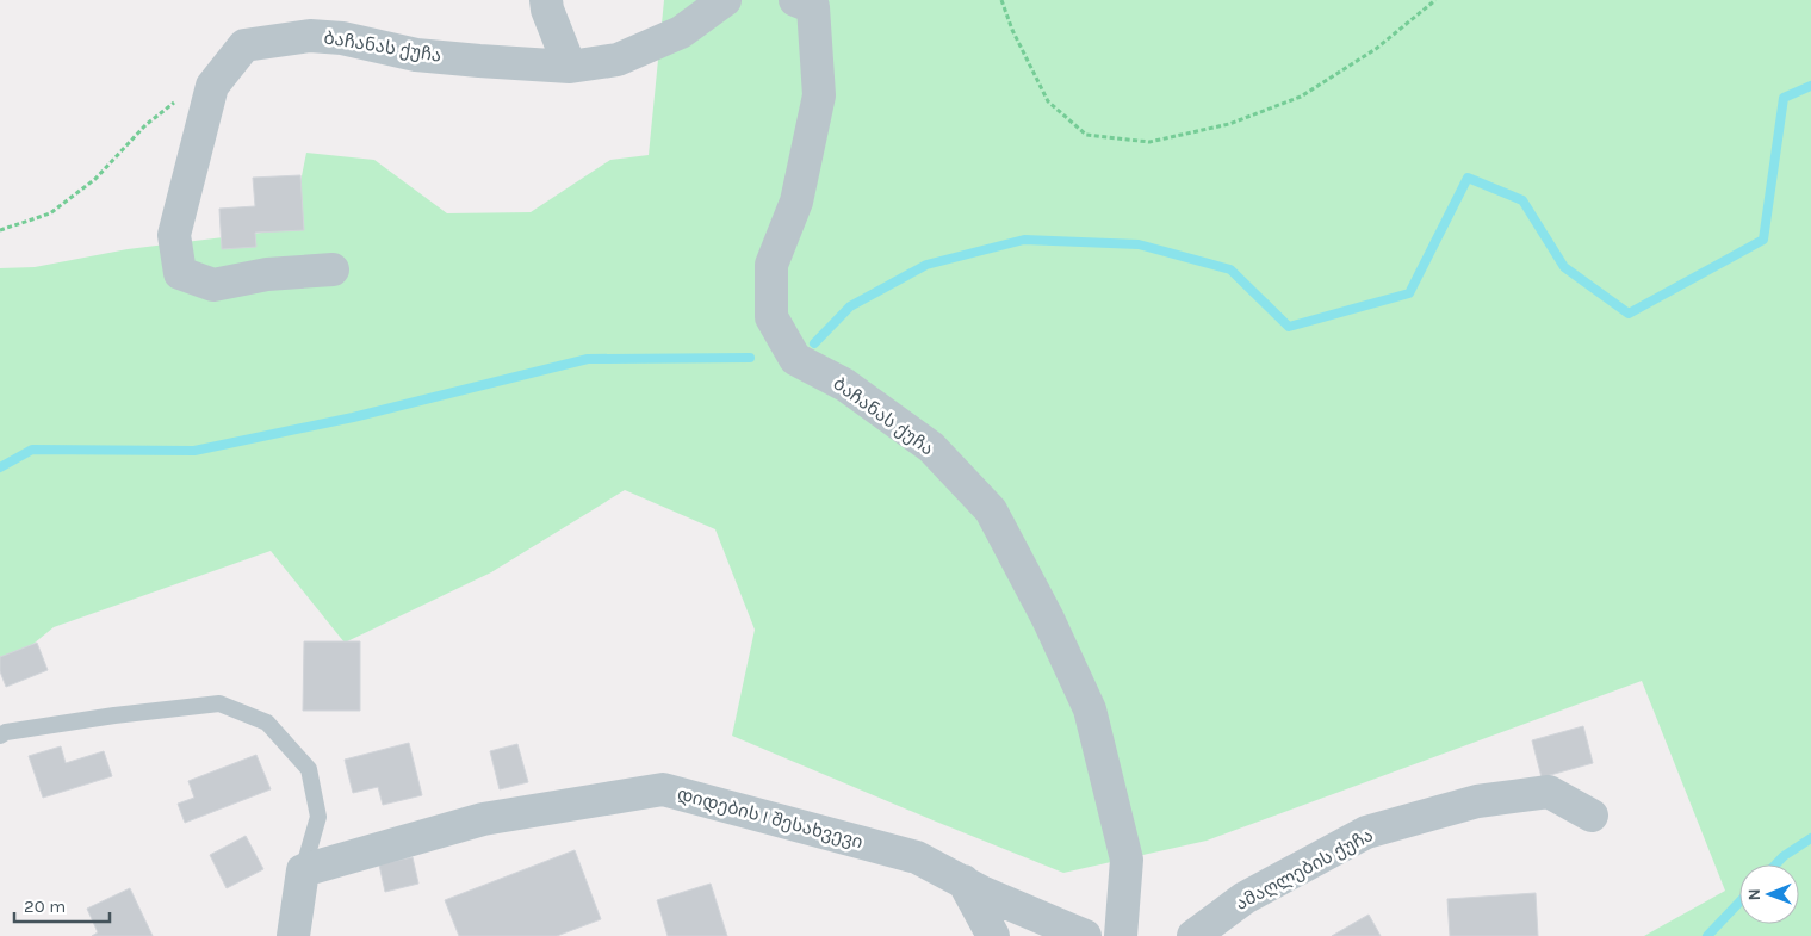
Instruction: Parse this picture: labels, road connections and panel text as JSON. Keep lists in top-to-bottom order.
{
  "streets": {
    "street": ["ბაჩანას ქუჩა", "დიდების I შესახვევი", "ამაღლების ქუჩა"]
  },
  "scale_bar": "20 m",
  "north": "left"
}
